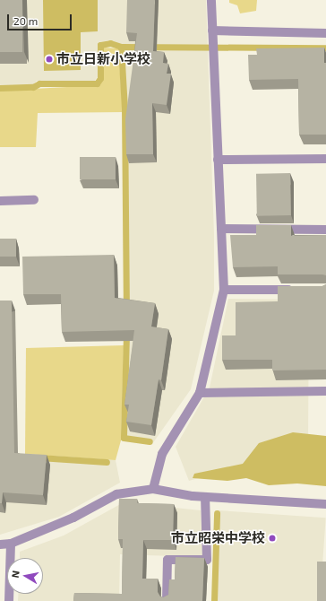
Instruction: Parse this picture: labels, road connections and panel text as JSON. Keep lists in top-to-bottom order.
{
  "places": ["市立日新小学校", "市立昭栄中学校"],
  "scale_bar": "20 m",
  "north": "left"
}
